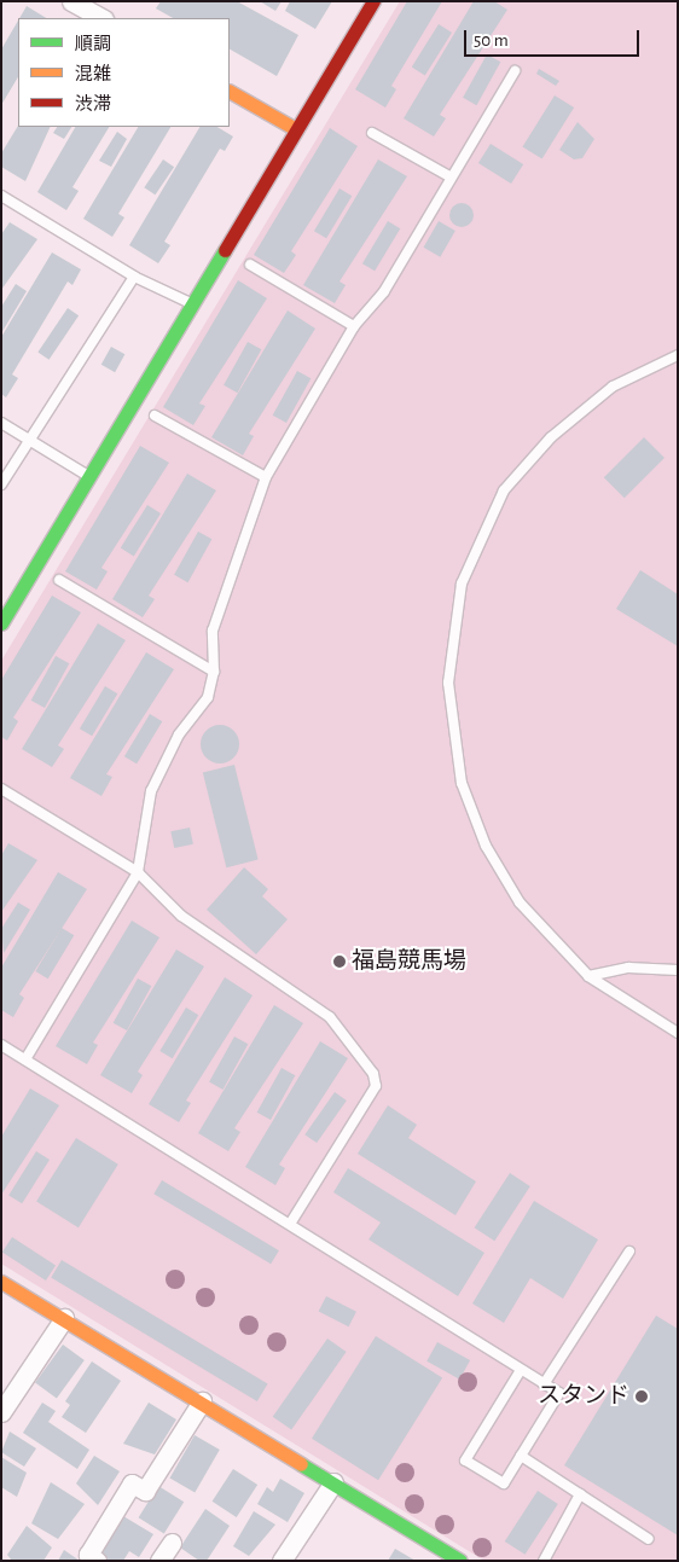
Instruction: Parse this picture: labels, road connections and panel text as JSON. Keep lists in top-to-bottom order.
{
  "places": ["福島競馬場", "スタンド"],
  "legend": ["順調", "混雑", "渋滞"],
  "scale_bar": "50 m"
}
